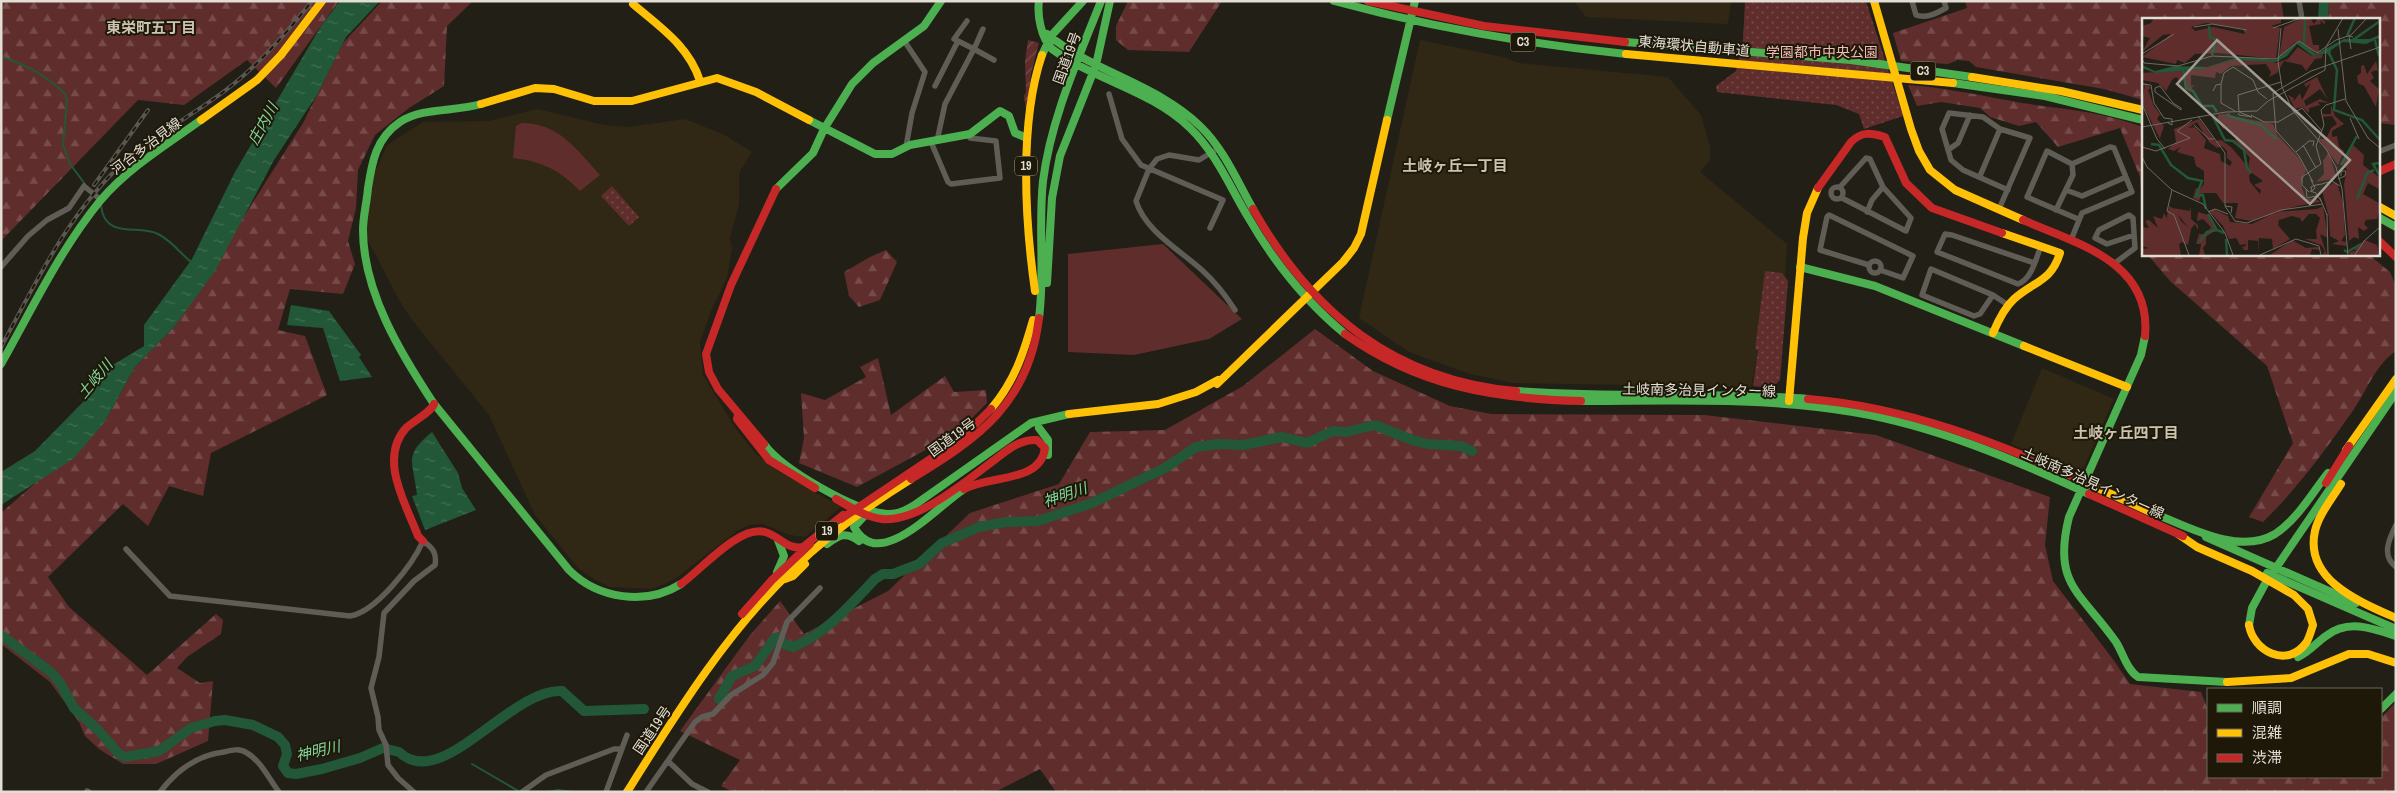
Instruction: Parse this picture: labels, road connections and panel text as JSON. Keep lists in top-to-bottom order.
{
  "streets": {
    "main road": [
      "C3",
      "東海環状自動車道",
      "国道19号",
      "河合多治見線",
      "19",
      "土岐南多治見インター線"
    ]
  },
  "crossings": [
    ["国道19号", "19"],
    ["19", "土岐南多治見インター線"]
  ],
  "districts": ["東栄町五丁目", "土岐ヶ丘一丁目", "土岐ヶ丘四丁目"],
  "water": ["庄内川", "土岐川", "神明川"],
  "parks": ["学園都市中央公園"],
  "legend": ["順調", "混雑", "渋滞"]
}
